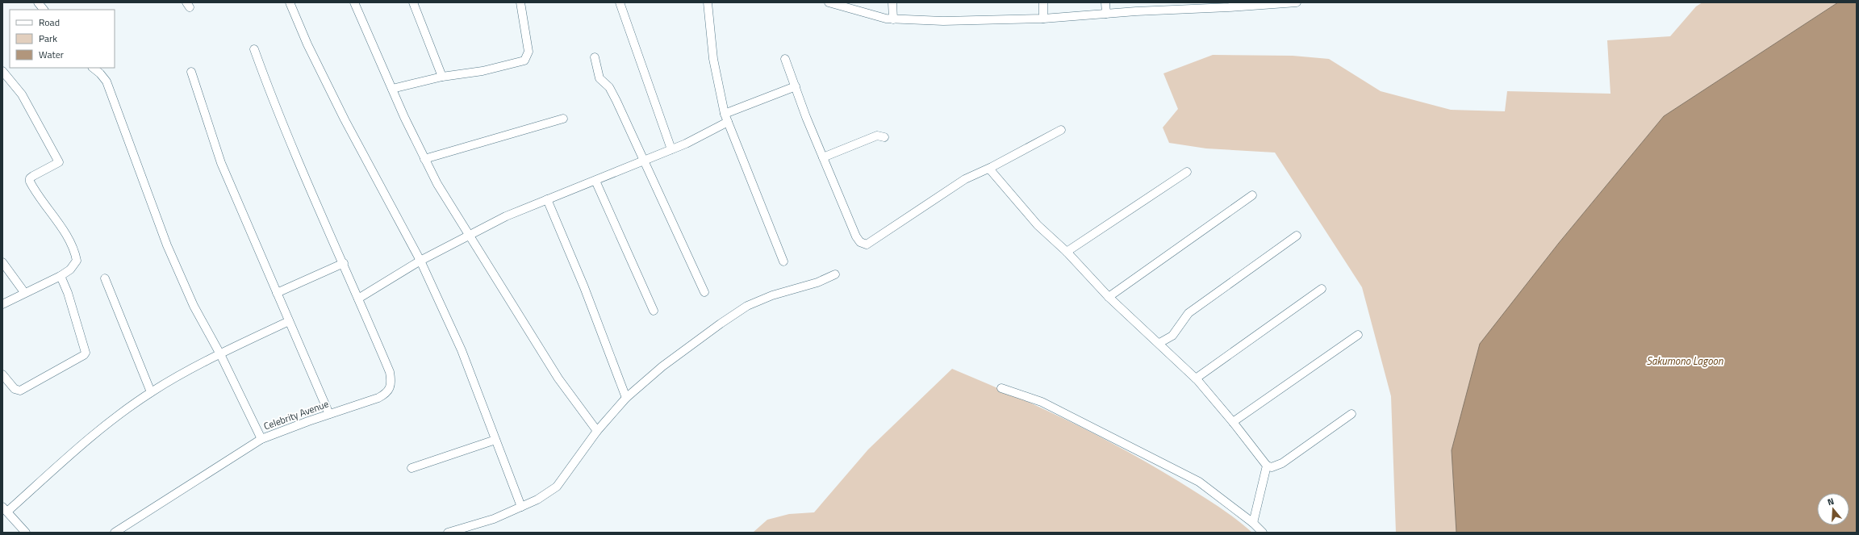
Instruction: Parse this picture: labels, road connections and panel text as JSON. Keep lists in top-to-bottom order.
{
  "streets": {
    "street": ["Celebrity Avenue"]
  },
  "water": ["Sakumono Lagoon"],
  "legend": ["Road", "Park", "Water"],
  "north": "top"
}
